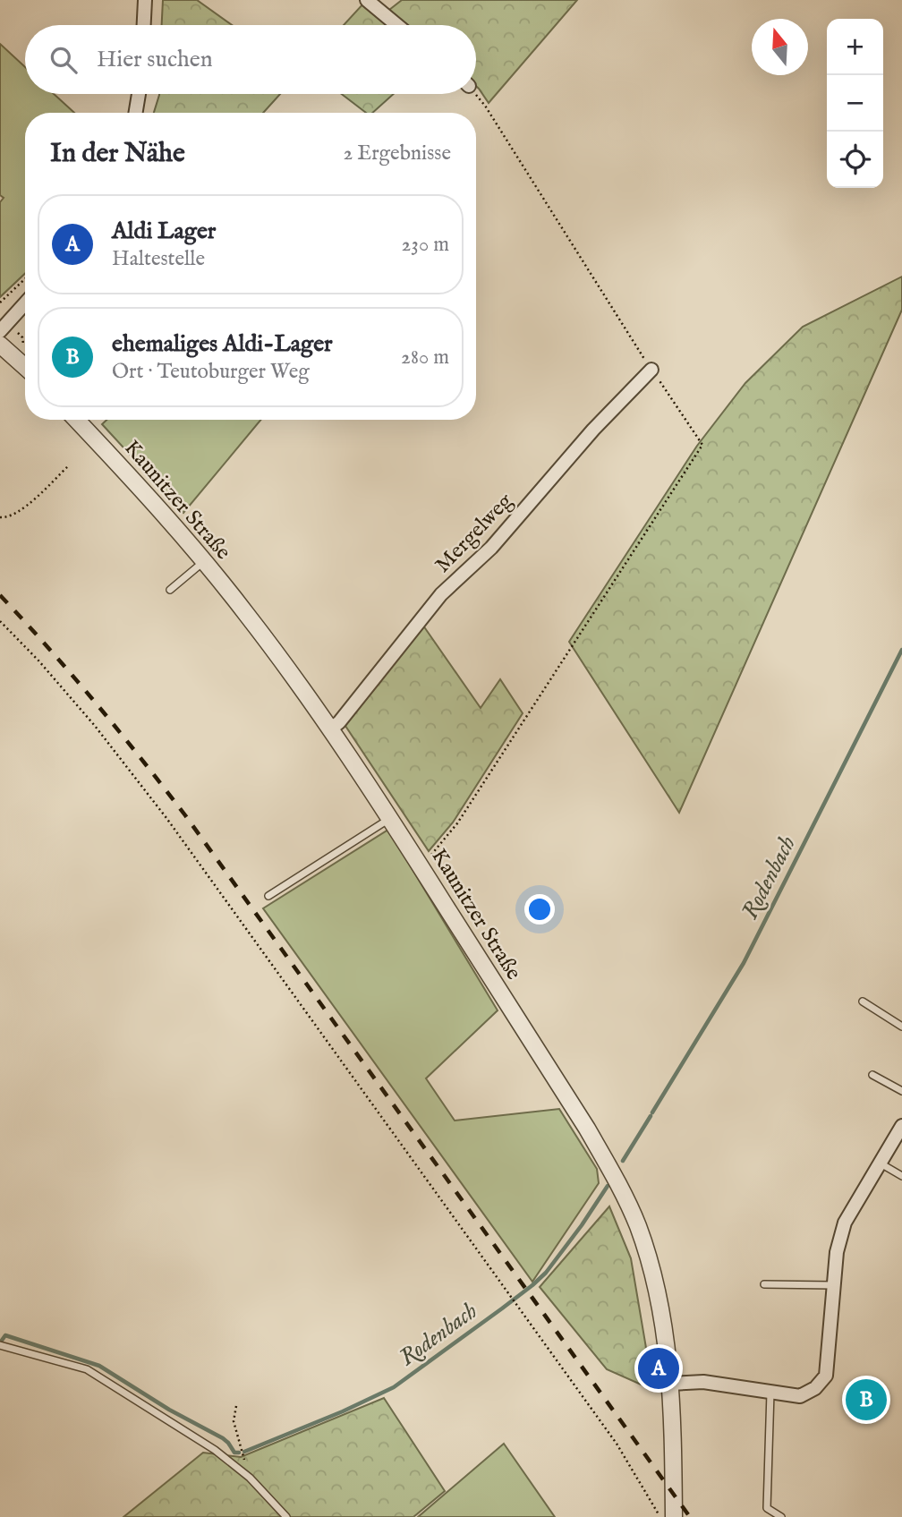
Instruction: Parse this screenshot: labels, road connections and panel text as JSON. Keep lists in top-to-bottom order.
{
  "streets": {
    "street": ["Kaunitzer Straße", "Mergelweg"]
  },
  "crossings": [
    ["Kaunitzer Straße", "Mergelweg"]
  ],
  "water": ["Rodenbach"],
  "north": "top",
  "page": {
    "map_buttons": ["+", "−"],
    "search": "Hier suchen",
    "heading": ["In der Nähe", "2 Ergebnisse"],
    "list": [
      {
        "mark": "A",
        "name": "Aldi Lager",
        "note": "Haltestelle",
        "value": "230 m"
      },
      {
        "mark": "B",
        "name": "ehemaliges Aldi-Lager",
        "note": "Ort · Teutoburger Weg",
        "value": "280 m"
      }
    ],
    "pins": ["A", "B"]
  }
}
